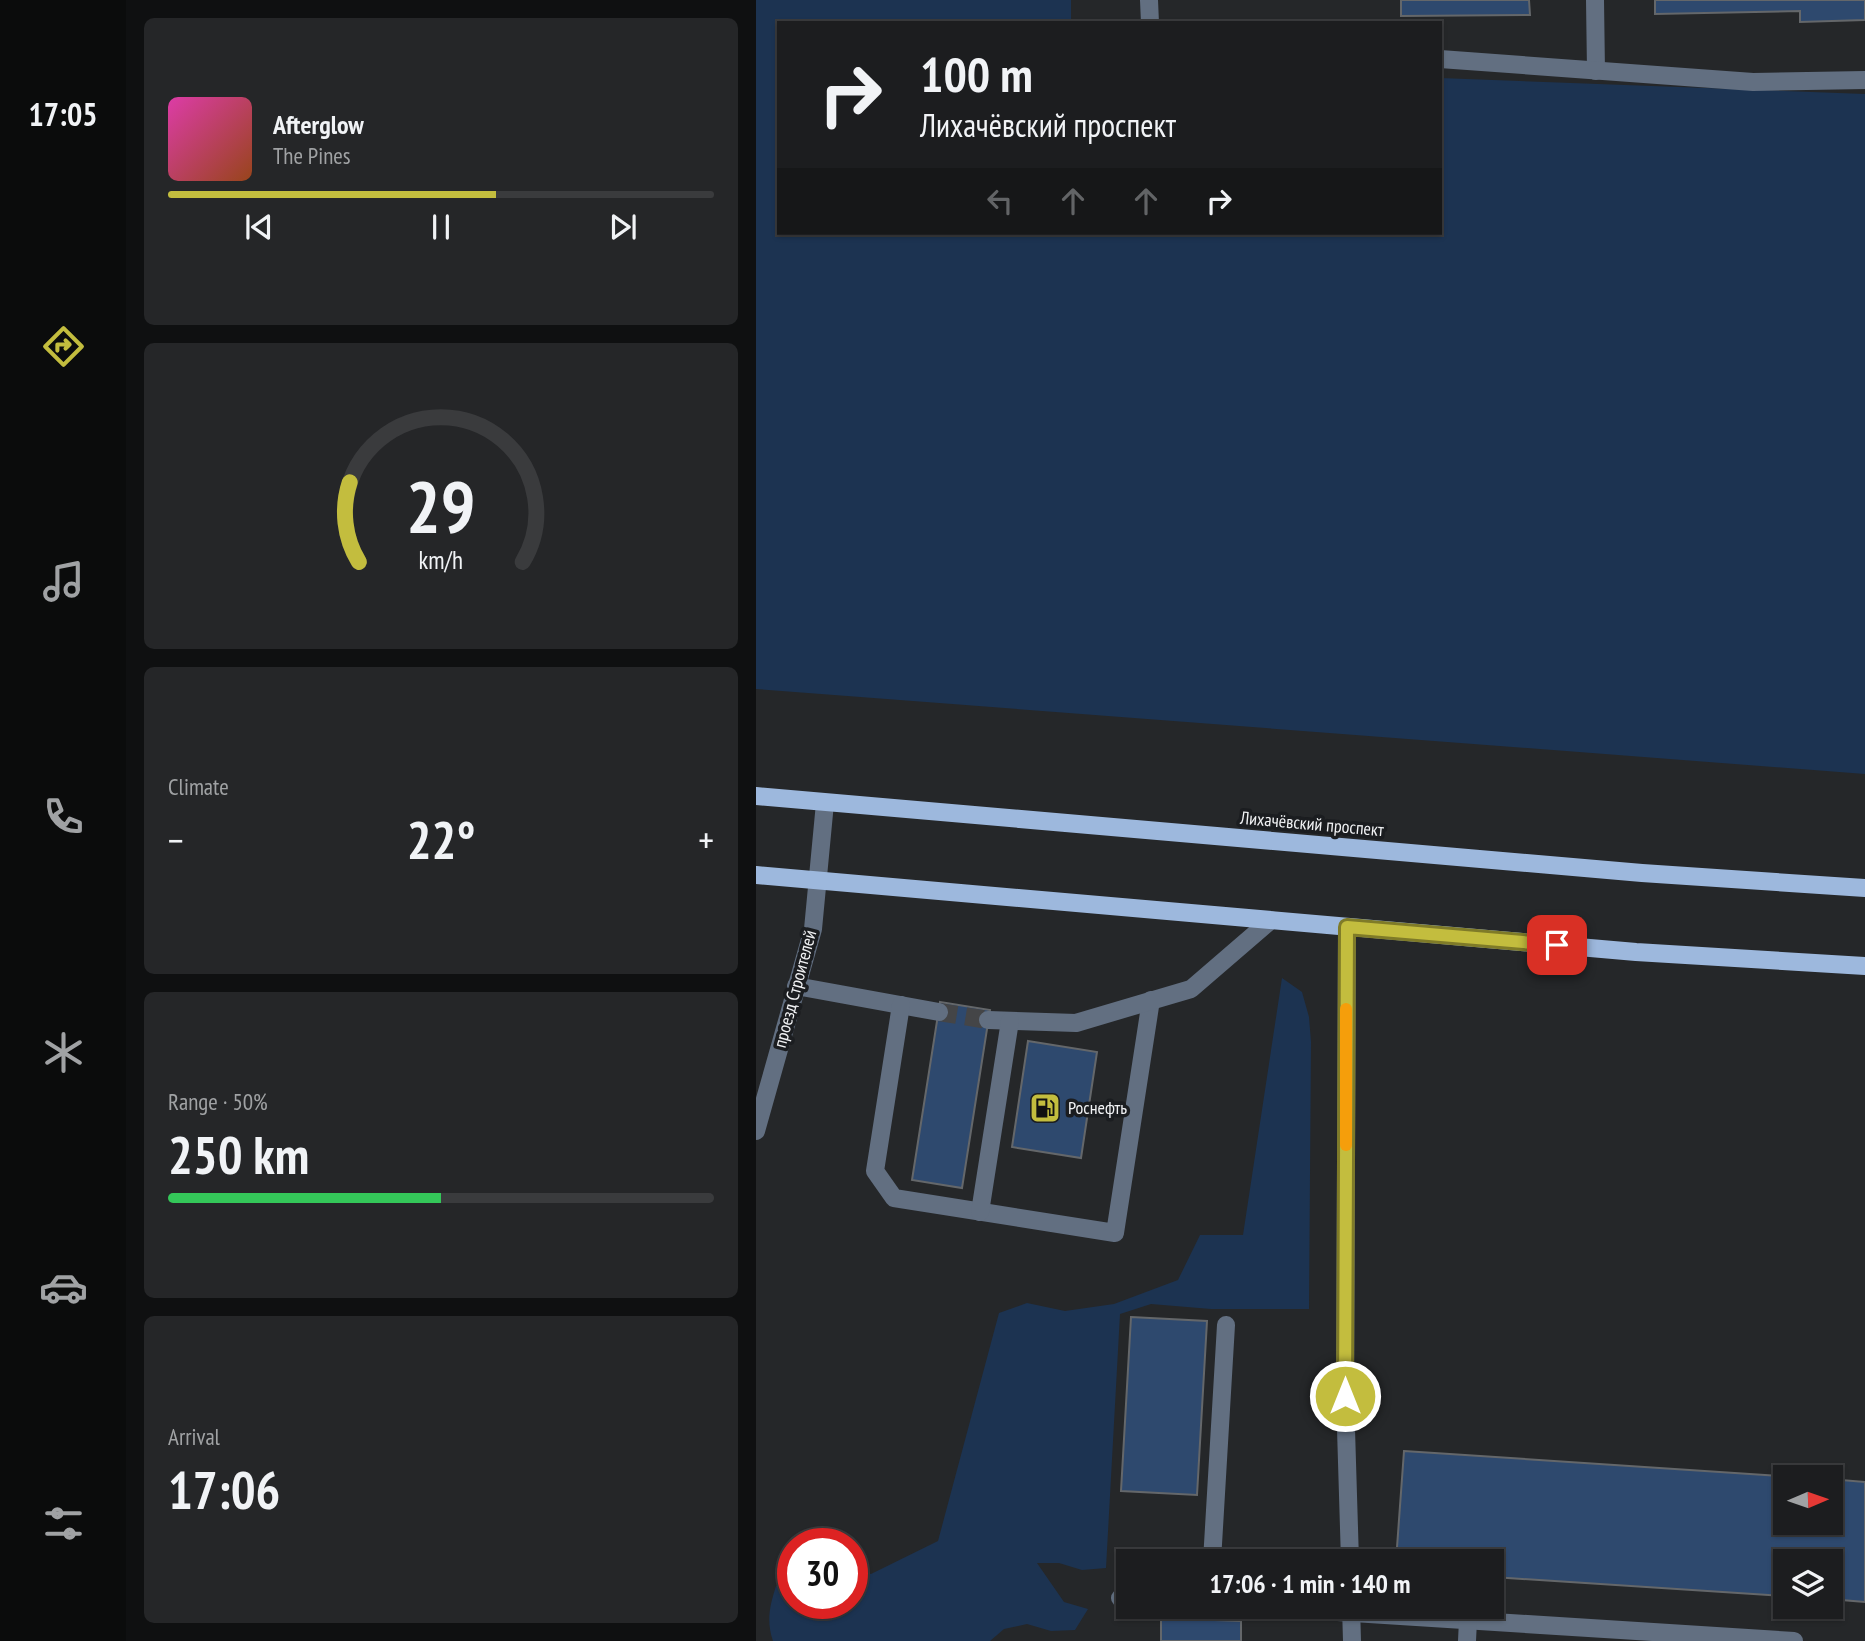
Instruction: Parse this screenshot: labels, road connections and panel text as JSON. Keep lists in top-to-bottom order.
{
  "streets": {
    "main road": ["Лихачёвский проспект"],
    "street": ["проезд Строителей"]
  },
  "crossings": [
    ["Лихачёвский проспект", "проезд Строителей"]
  ],
  "places": {
    "fuel station": ["Роснефть"]
  },
  "north": "right",
  "page": {
    "tabs": "17:05",
    "turn": ["100 m", "Лихачёвский проспект"],
    "song": ["Afterglow", "The Pines"],
    "tile": [
      "Climate",
      ["Range · 50%", "250 km"],
      ["Arrival", "17:06"]
    ],
    "heat": ["−", "22°", "+"],
    "limit": "30",
    "trip": "17:06 · 1 min · 140 m",
    "gauge": ["29", "km/h"]
  }
}
